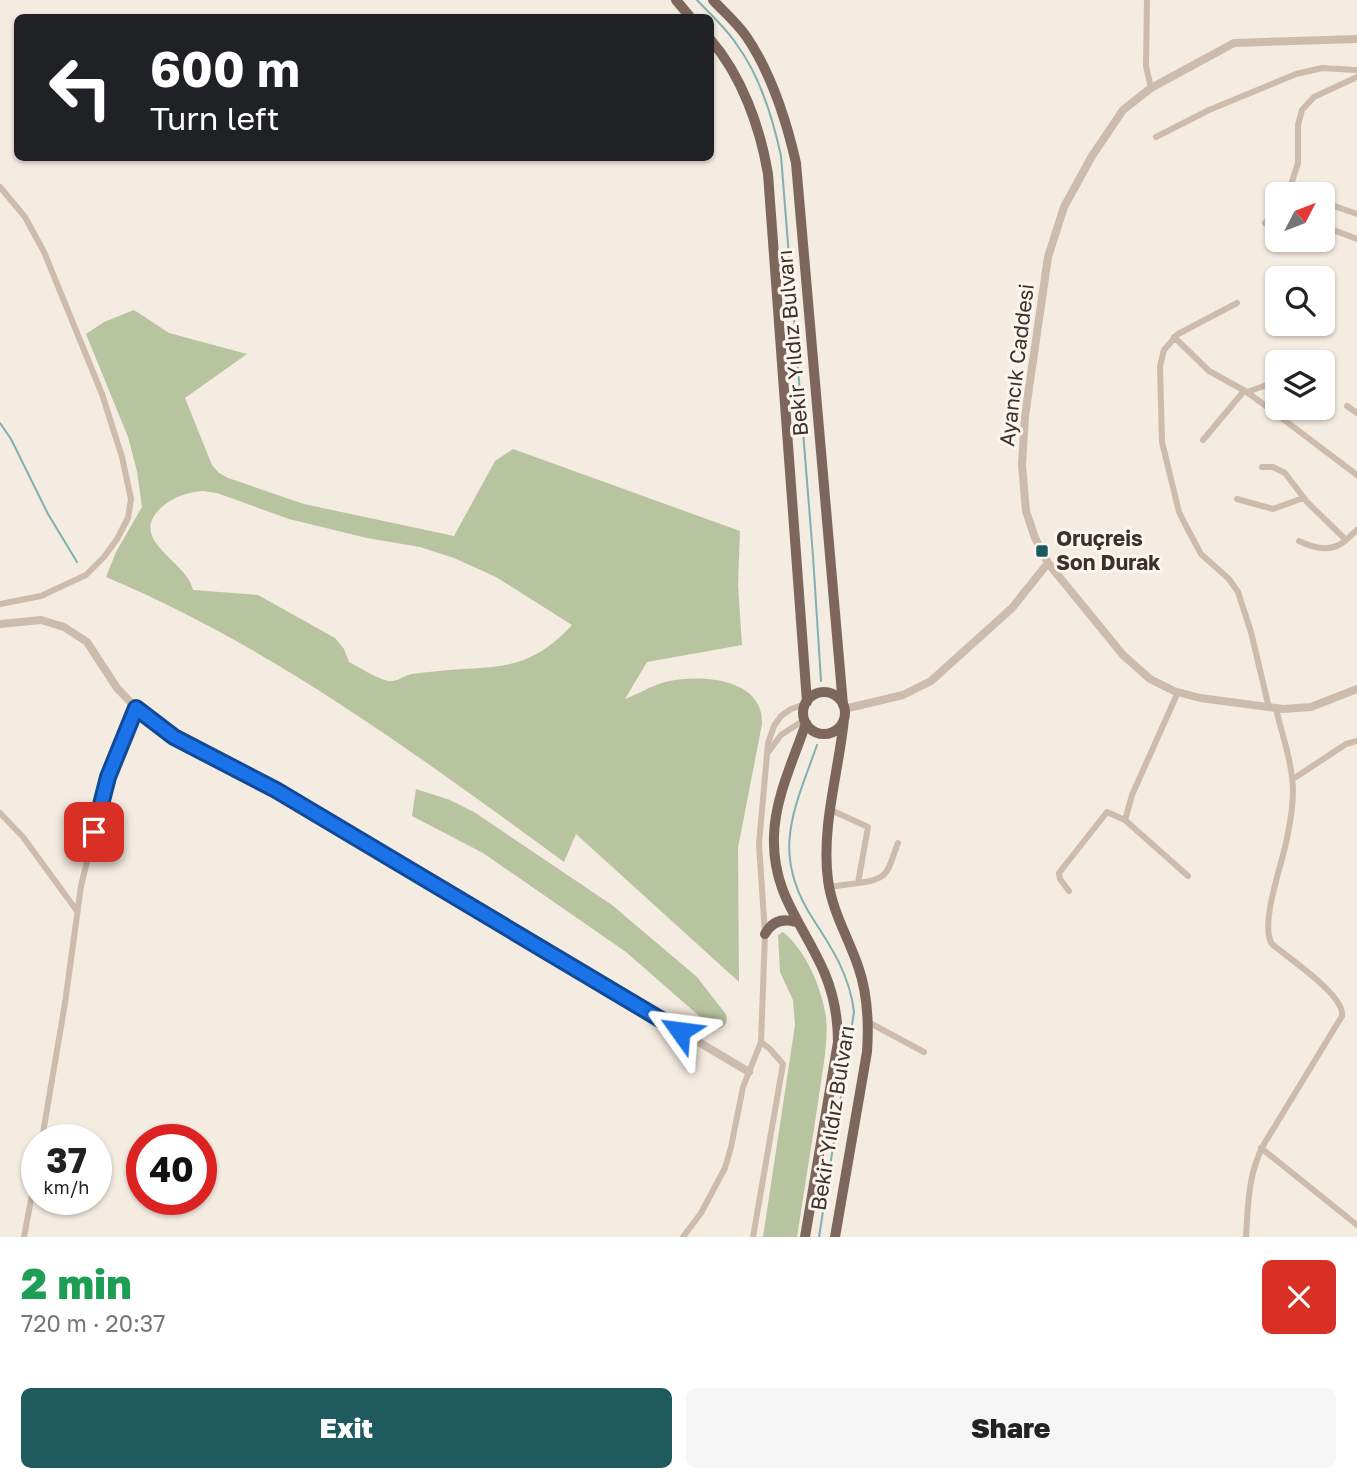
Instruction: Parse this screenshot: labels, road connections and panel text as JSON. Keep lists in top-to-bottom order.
{
  "streets": {
    "main road": ["Bekir Yıldız Bulvarı"],
    "street": ["Ayancık Caddesi"]
  },
  "places": {
    "transit": ["Oruçreis Son Durak"]
  },
  "north": "top right",
  "page": {
    "turn": ["600 m", "Turn left"],
    "speed": "37 km/h",
    "limit": "40",
    "heading": ["2 min", "720 m · 20:37"],
    "buttons": ["Exit", "Share"]
  }
}
